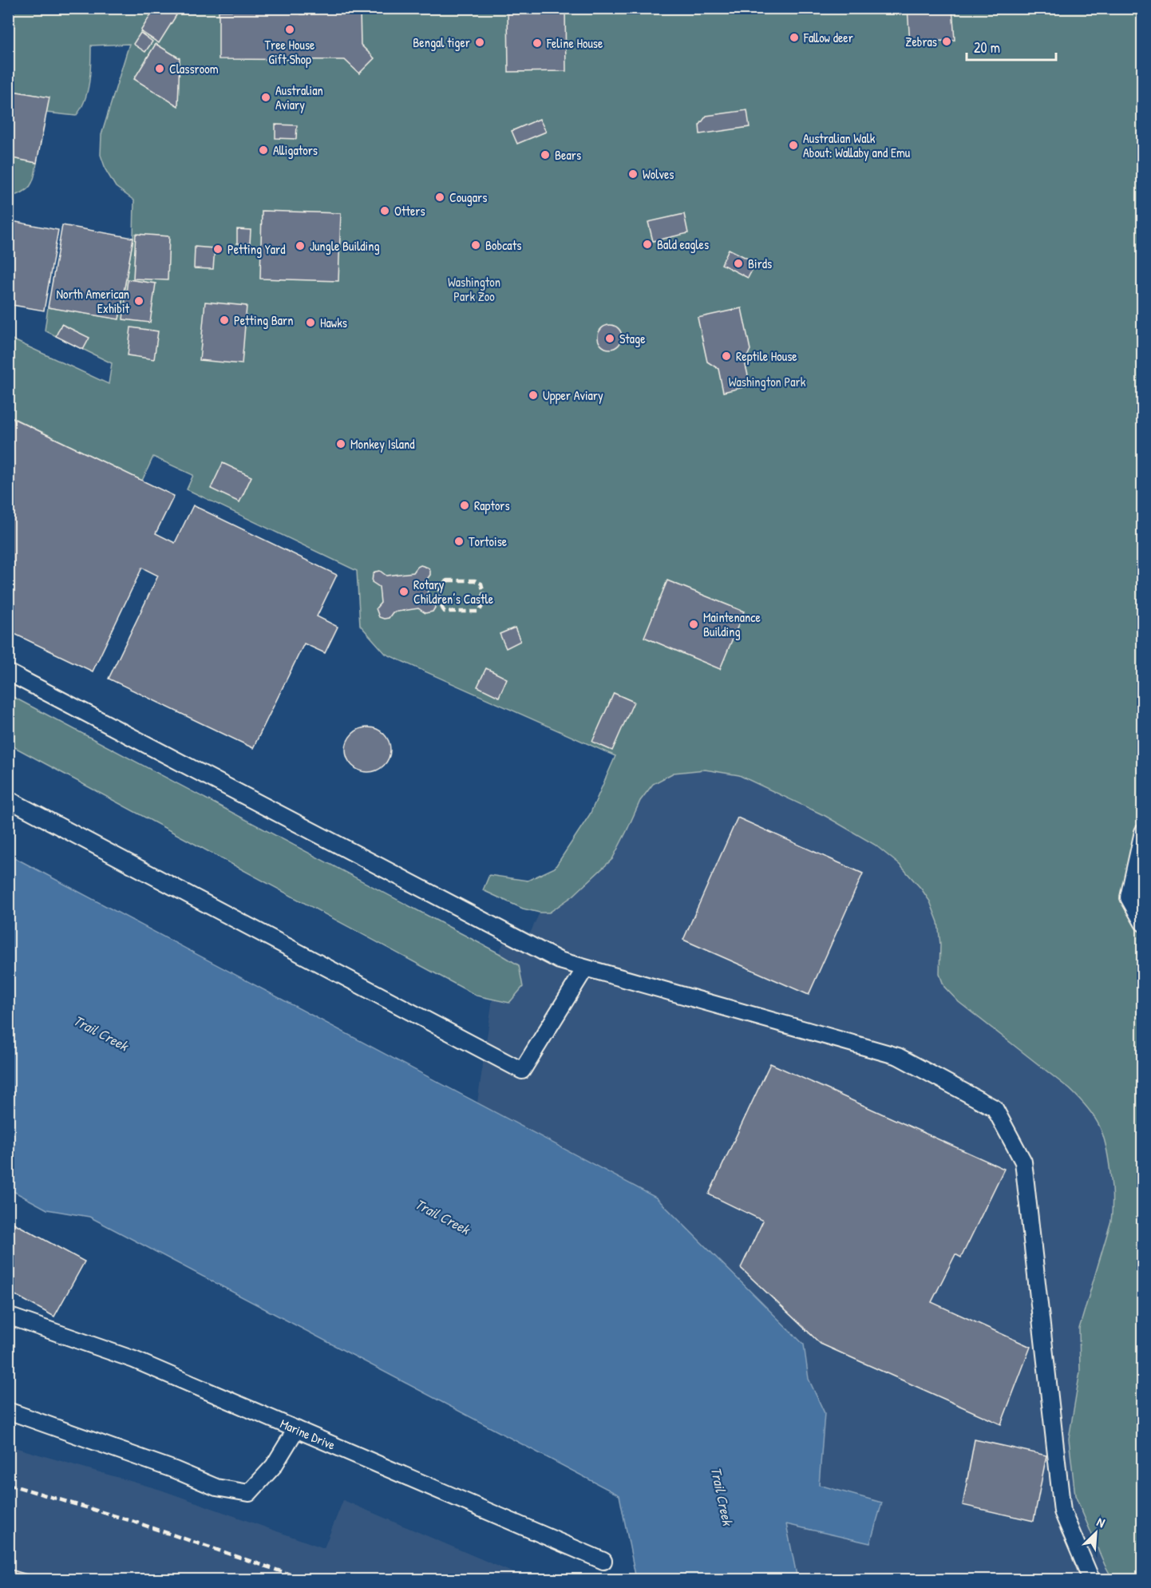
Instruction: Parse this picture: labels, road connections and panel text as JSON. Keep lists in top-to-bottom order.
{
  "streets": {
    "lane": ["Marine Drive"]
  },
  "water": ["Trail Creek"],
  "parks": ["Washington Park Zoo", "Washington Park"],
  "places": [
    "Tree House Gift Shop",
    "Fallow deer",
    "Zebras",
    "Bengal tiger",
    "Feline House",
    "Classroom",
    "Australian Aviary",
    "Australian Walk About: Wallaby and Emu",
    "Alligators",
    "Bears",
    "Wolves",
    "Cougars",
    "Otters",
    "Bald eagles",
    "Bobcats",
    "Jungle Building",
    "Petting Yard",
    "Birds",
    "North American Exhibit",
    "Petting Barn",
    "Hawks",
    "Stage",
    "Reptile House",
    "Upper Aviary",
    "Monkey Island",
    "Raptors",
    "Tortoise",
    "Rotary Children’s Castle",
    "Maintenance Building"
  ],
  "scale_bar": "20 m",
  "north": "top right"
}
